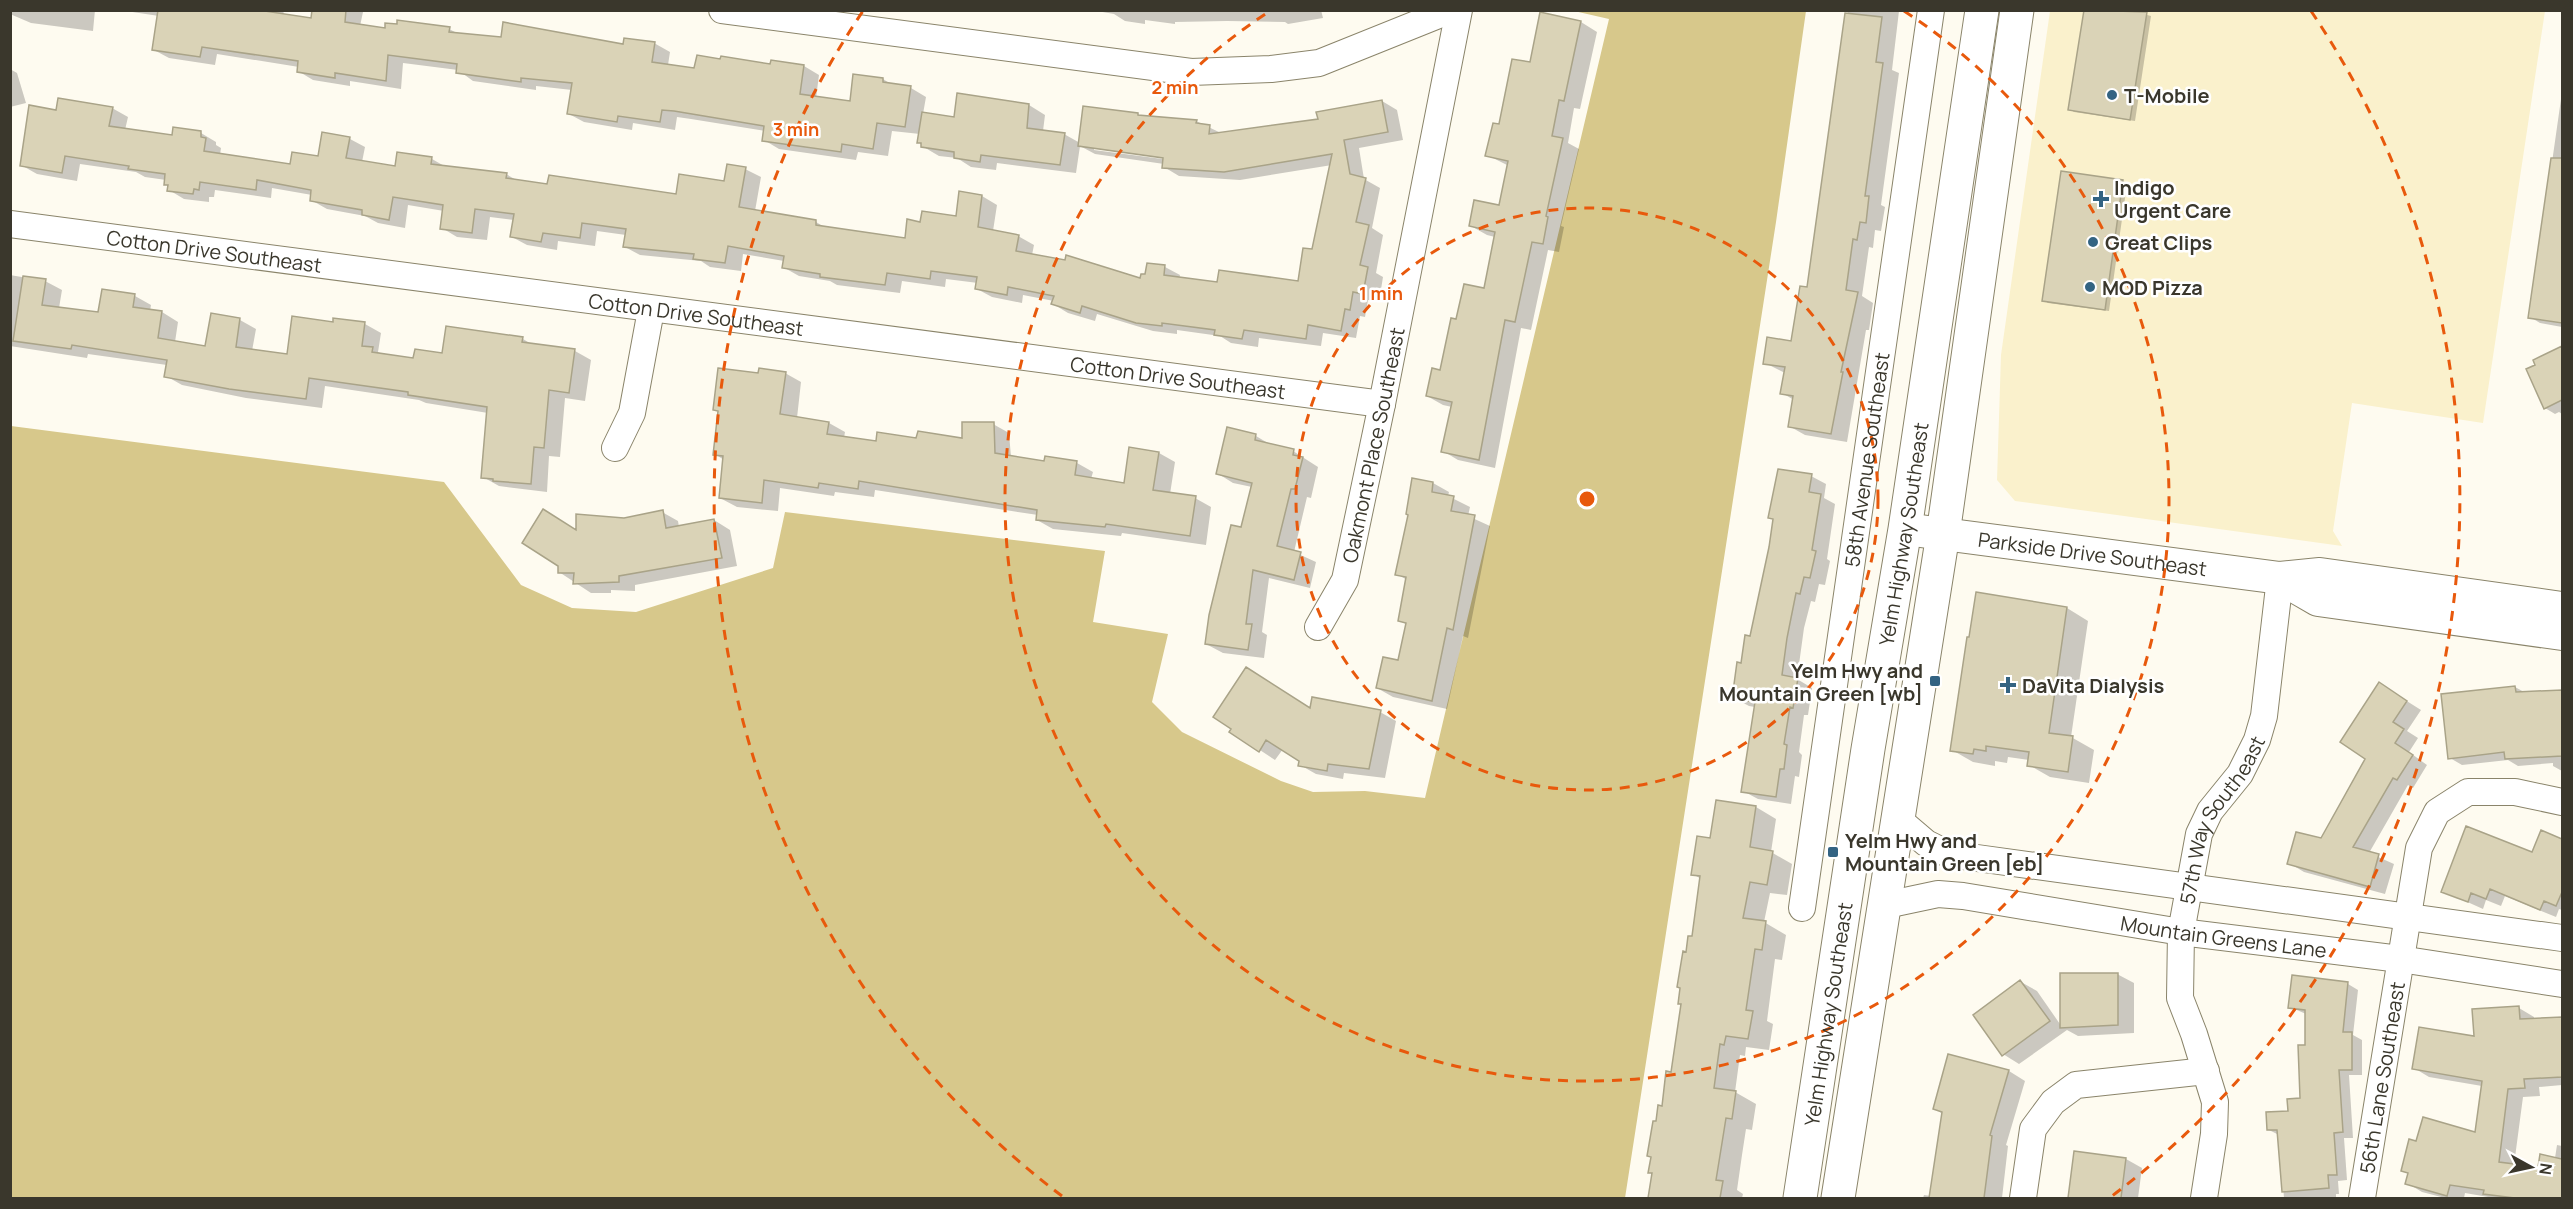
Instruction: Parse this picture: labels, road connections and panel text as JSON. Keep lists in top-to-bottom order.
{
  "streets": {
    "main road": ["Yelm Highway Southeast"],
    "street": [
      "Cotton Drive Southeast",
      "Oakmont Place Southeast",
      "58th Avenue Southeast",
      "Parkside Drive Southeast",
      "57th Way Southeast",
      "Mountain Greens Lane",
      "56th Lane Southeast"
    ]
  },
  "crossings": [
    ["Cotton Drive Southeast", "Oakmont Place Southeast"],
    ["Yelm Highway Southeast", "Parkside Drive Southeast"],
    ["Yelm Highway Southeast", "Mountain Greens Lane"],
    ["Parkside Drive Southeast", "57th Way Southeast"],
    ["57th Way Southeast", "Mountain Greens Lane"],
    ["Mountain Greens Lane", "56th Lane Southeast"]
  ],
  "places": {
    "other": ["T-Mobile", "Great Clips", "MOD Pizza"],
    "health": ["Indigo Urgent Care", "DaVita Dialysis"],
    "transit": ["Yelm Hwy and Mountain Green [wb]", "Yelm Hwy and Mountain Green [eb]"]
  },
  "north": "right",
  "rings": ["2 min", "3 min", "1 min"]
}
